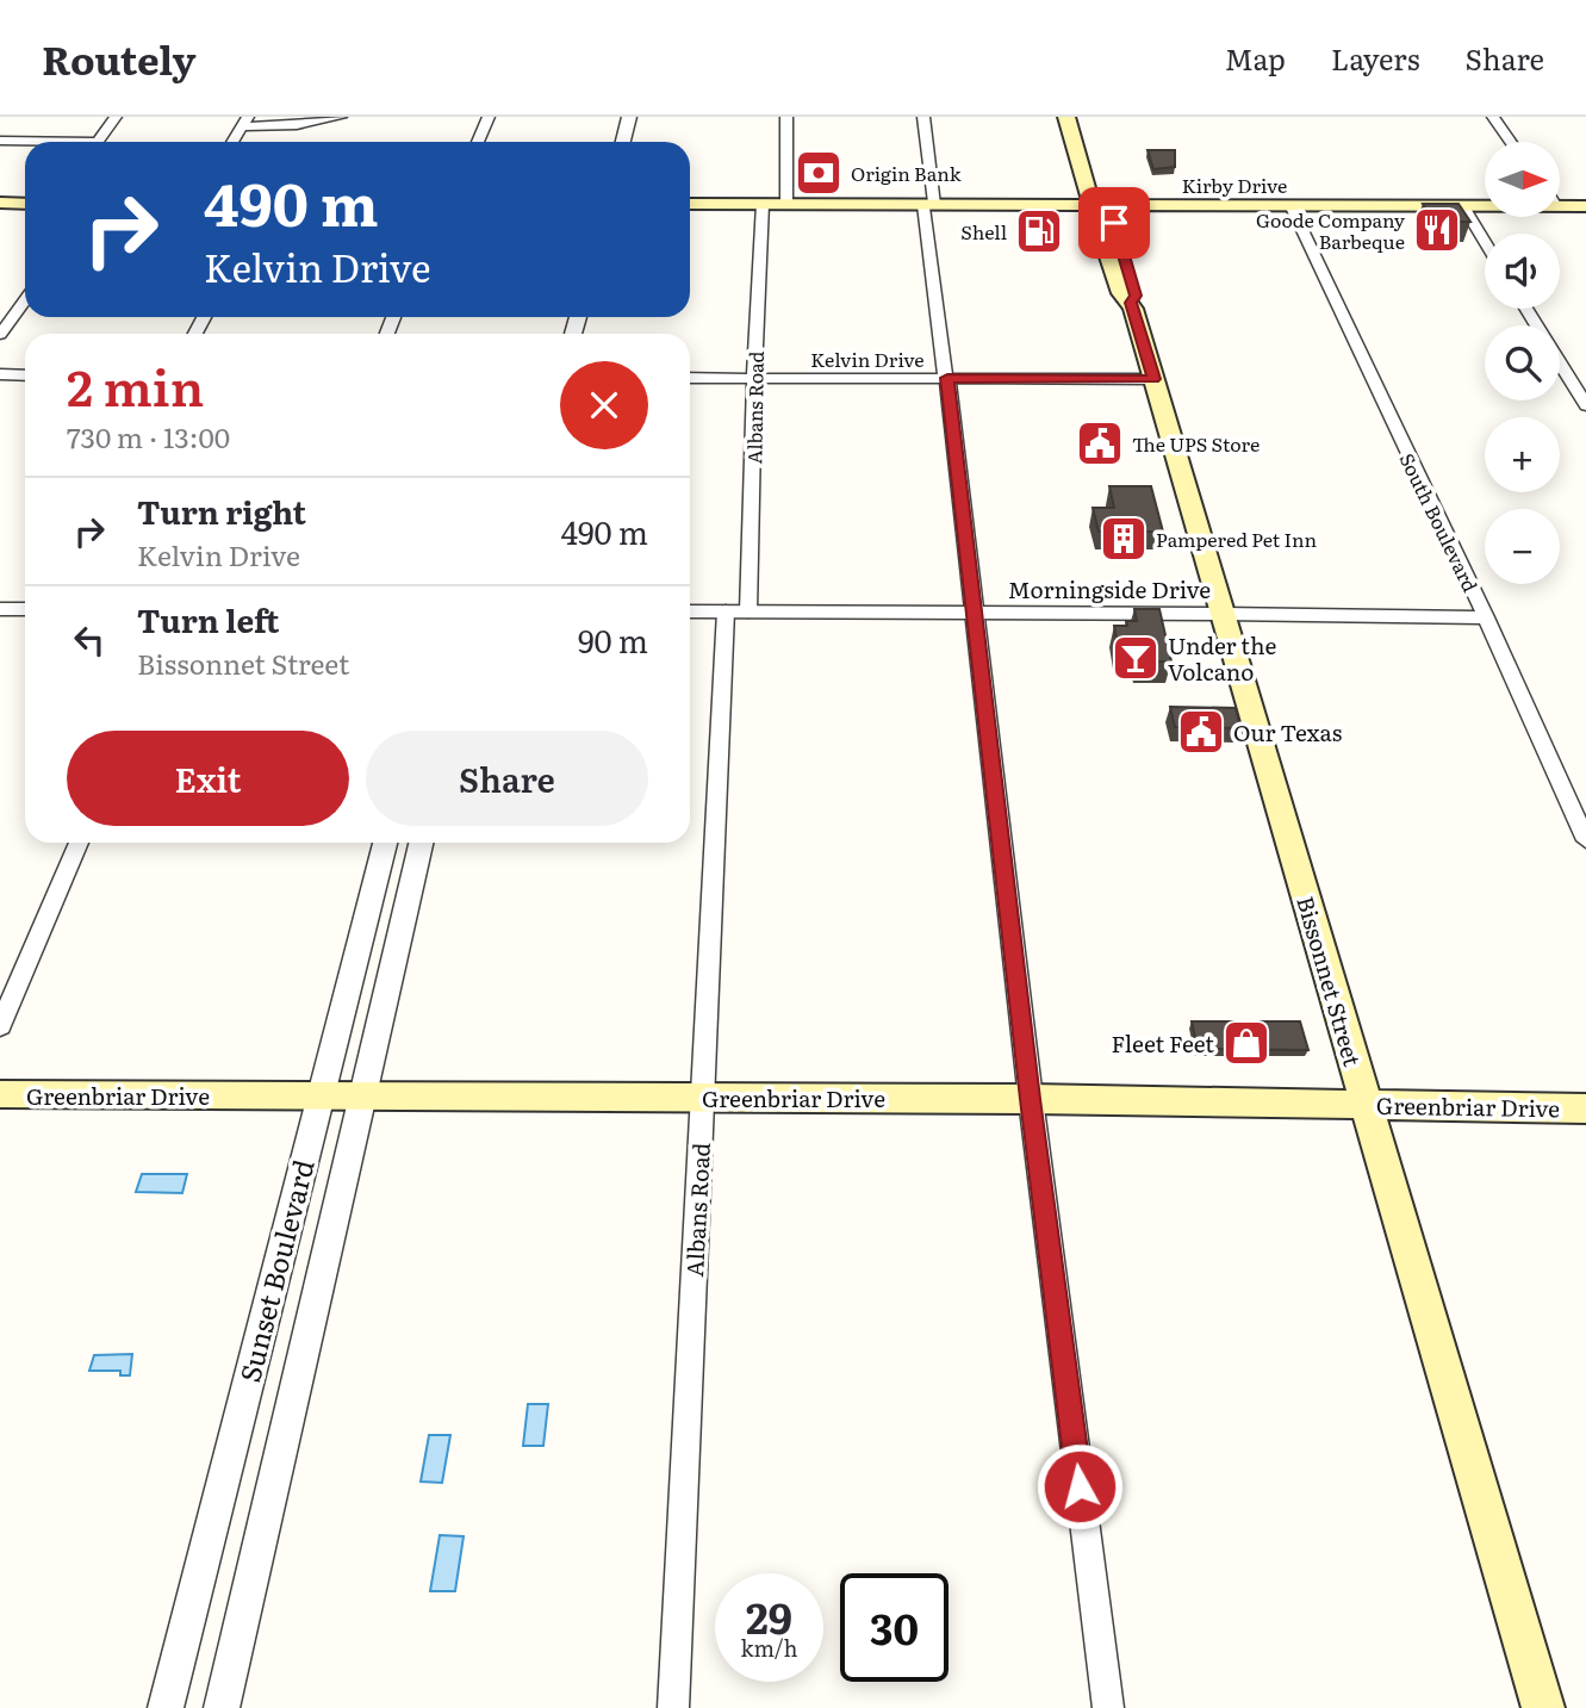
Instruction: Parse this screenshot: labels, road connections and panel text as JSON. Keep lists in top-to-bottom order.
{
  "streets": {
    "main road": ["Kirby Drive", "Bissonnet Street", "Greenbriar Drive"],
    "street": [
      "Kelvin Drive",
      "Albans Road",
      "South Boulevard",
      "Morningside Drive",
      "Sunset Boulevard"
    ]
  },
  "crossings": [
    ["Kirby Drive", "Albans Road"],
    ["Kirby Drive", "South Boulevard"],
    ["Kirby Drive", "Bissonnet Street"],
    ["Kelvin Drive", "Albans Road"],
    ["Kelvin Drive", "Bissonnet Street"],
    ["Albans Road", "Morningside Drive"],
    ["Albans Road", "Greenbriar Drive"],
    ["South Boulevard", "Morningside Drive"],
    ["Morningside Drive", "Bissonnet Street"],
    ["Bissonnet Street", "Greenbriar Drive"],
    ["Greenbriar Drive", "Sunset Boulevard"]
  ],
  "places": {
    "bank": ["Origin Bank"],
    "restaurant": ["Goode Company Barbeque"],
    "fuel station": ["Shell"],
    "public building": ["The UPS Store", "Our Texas"],
    "building": ["Pampered Pet Inn"],
    "bar": ["Under the Volcano"],
    "shop": ["Fleet Feet"]
  },
  "north": "right",
  "page": {
    "header": "Routely",
    "nav": ["Map", "Layers", "Share"],
    "map_buttons": ["+", "−"],
    "turn": ["490 m", "Kelvin Drive"],
    "heading": ["2 min", "730 m · 13:00"],
    "list": [
      {
        "name": "Turn right",
        "note": "Kelvin Drive",
        "value": "490 m"
      },
      {
        "name": "Turn left",
        "note": "Bissonnet Street",
        "value": "90 m"
      }
    ],
    "buttons": ["Exit", "Share"],
    "speed": "29 km/h",
    "limit": "30"
  }
}
